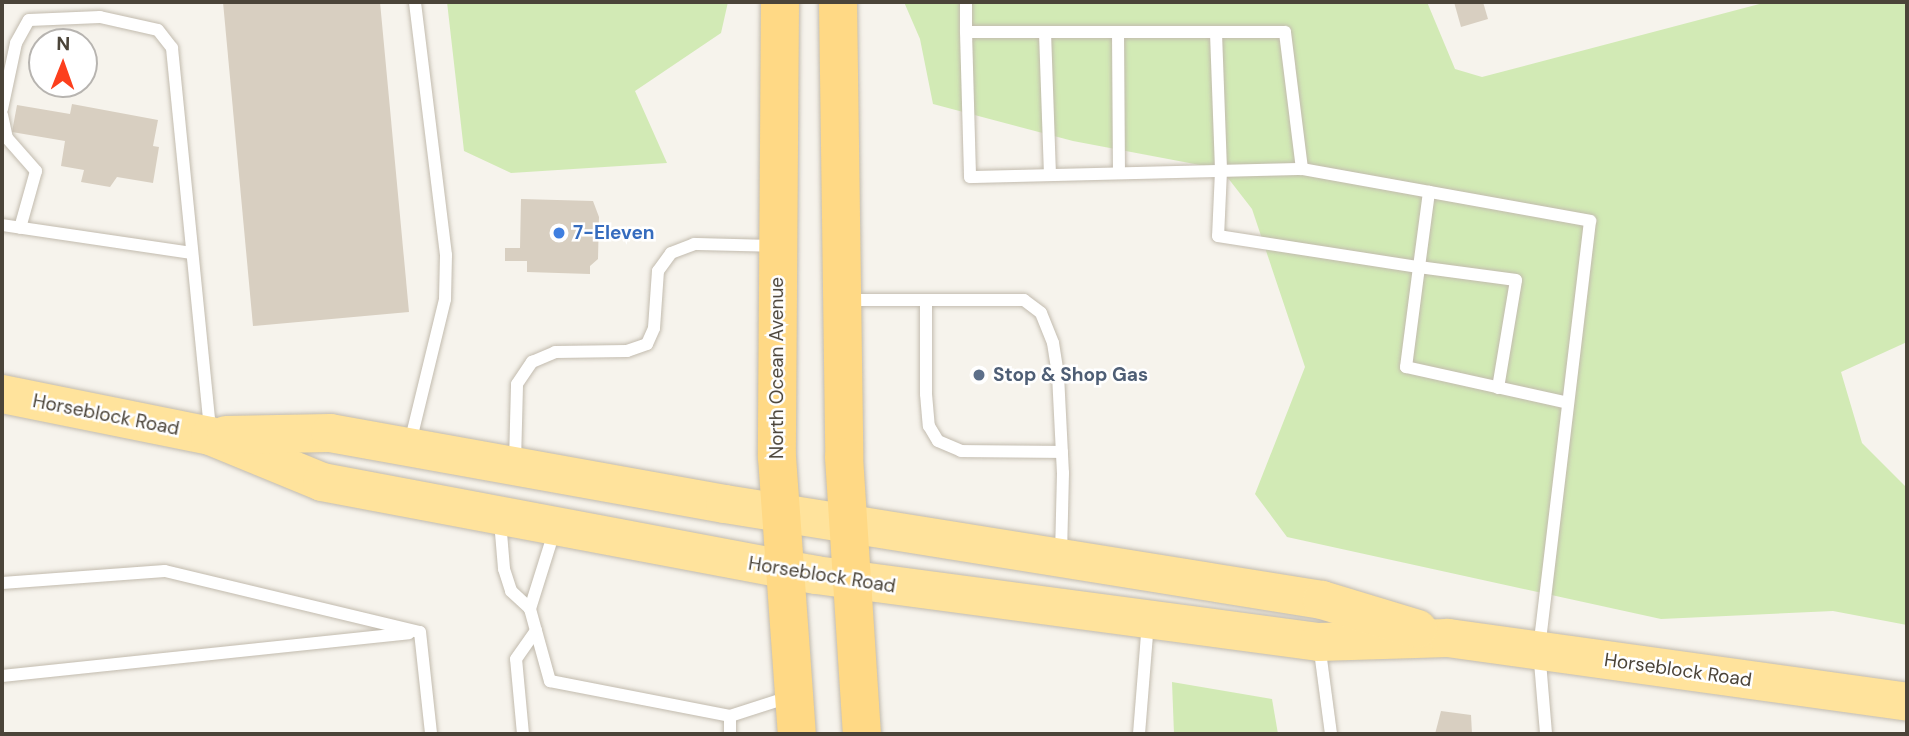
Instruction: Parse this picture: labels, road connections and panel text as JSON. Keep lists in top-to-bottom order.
{
  "streets": {
    "highway": ["North Ocean Avenue"],
    "main road": ["Horseblock Road"]
  },
  "crossings": [
    ["North Ocean Avenue", "Horseblock Road"]
  ],
  "places": ["7-Eleven", "Stop & Shop Gas"],
  "north": "top"
}
